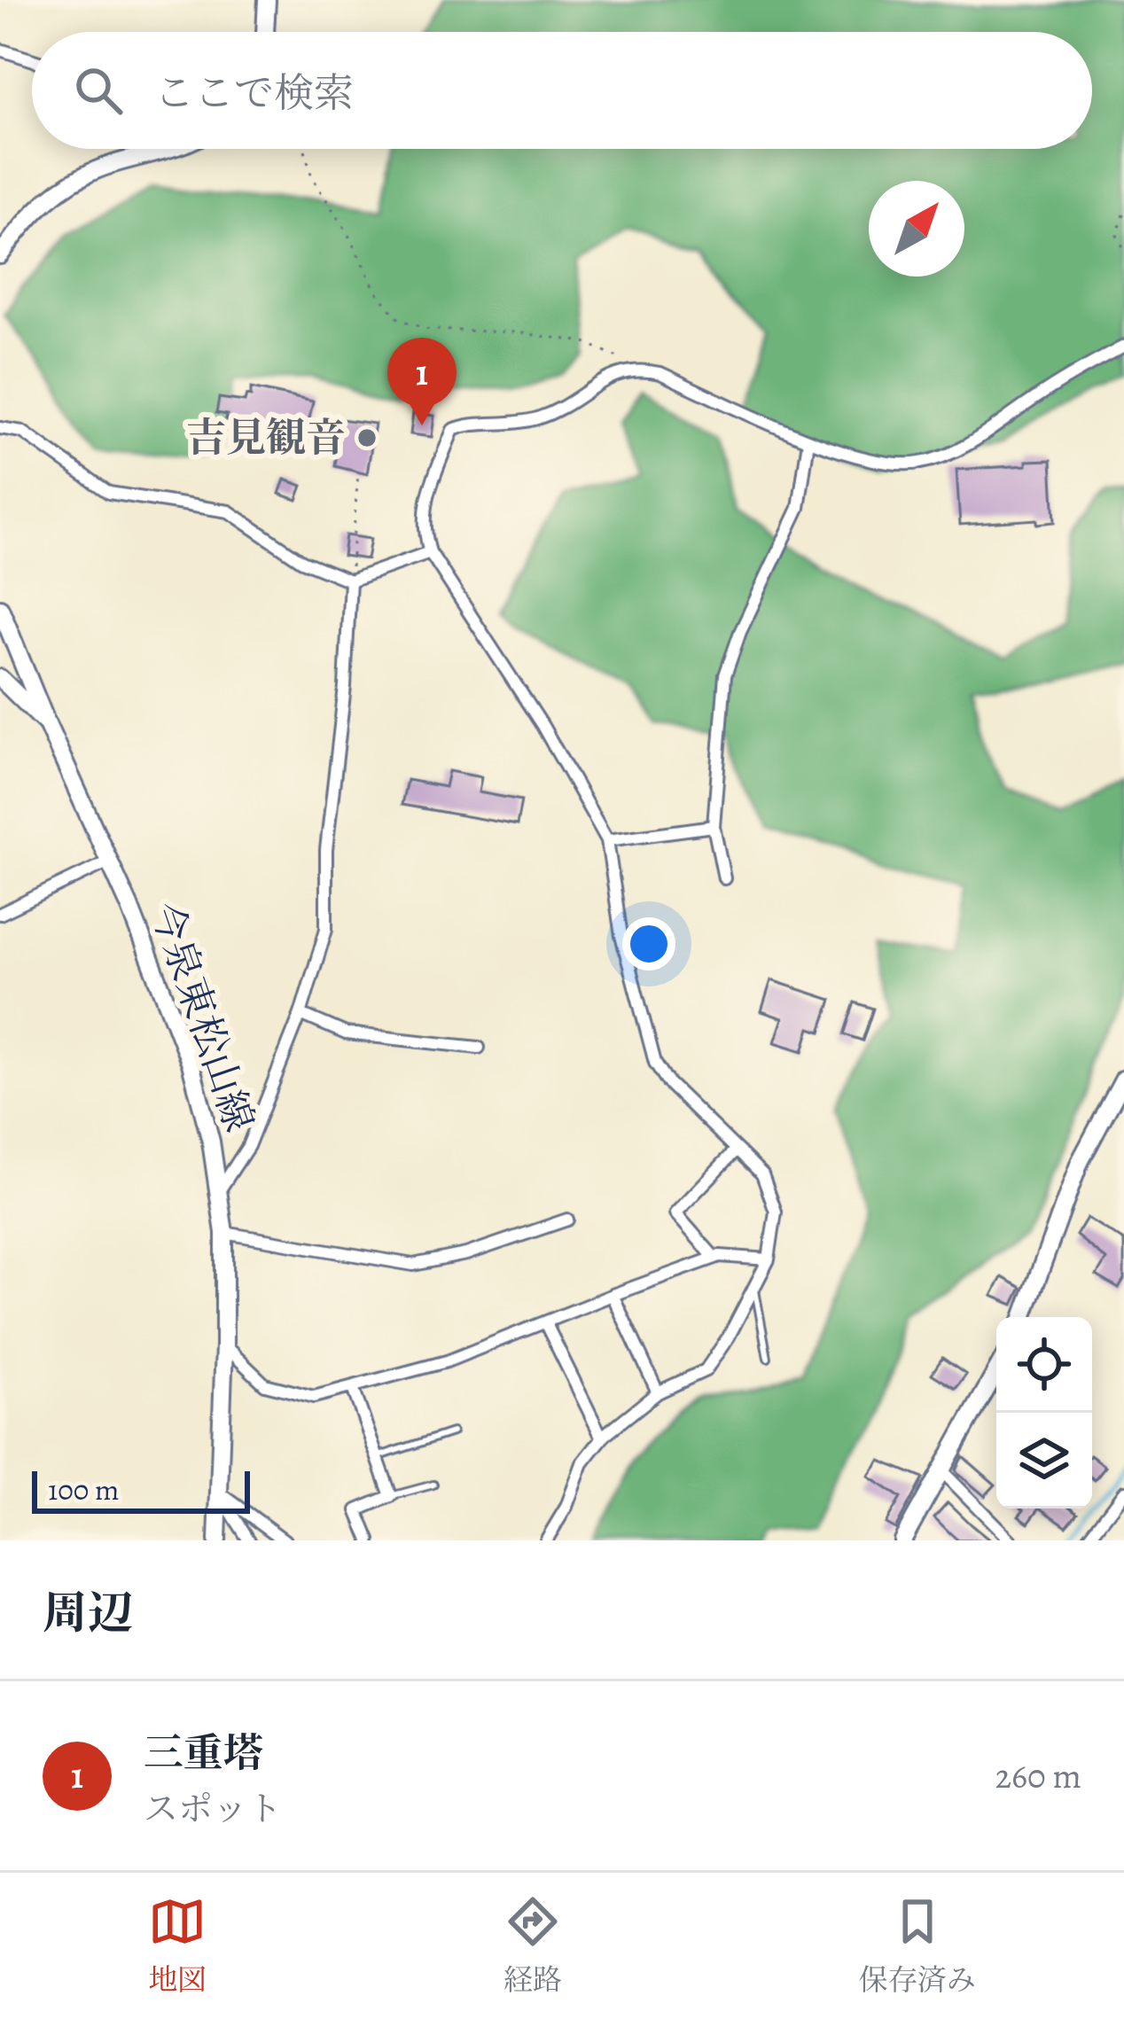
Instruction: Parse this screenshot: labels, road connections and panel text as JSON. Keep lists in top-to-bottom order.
{
  "streets": {
    "main road": ["今泉東松山線"]
  },
  "places": ["吉見観音"],
  "scale_bar": "100 m",
  "north": "top right",
  "page": {
    "search": "ここで検索",
    "pins": "1",
    "scale": "100 m",
    "heading": "周辺",
    "list": [
      {
        "mark": "1",
        "name": "三重塔",
        "note": "スポット",
        "value": "260 m"
      }
    ],
    "nav": ["地図", "経路", "保存済み"]
  }
}
